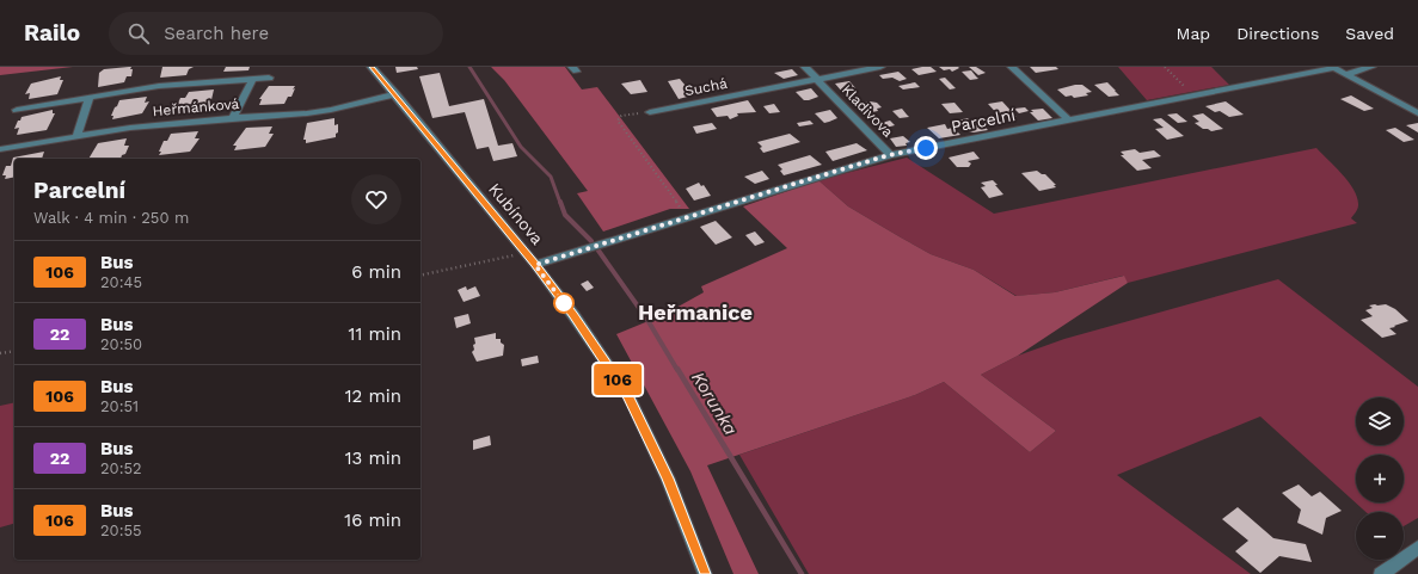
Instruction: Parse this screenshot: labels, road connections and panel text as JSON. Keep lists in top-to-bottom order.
{
  "streets": {
    "street": [
      "Suchá",
      "Heřmánková",
      "Kladivova",
      "Parcelní",
      "Kubínova"
    ]
  },
  "crossings": [
    ["Suchá", "Kladivova"],
    ["Heřmánková", "Kubínova"],
    ["Kladivova", "Parcelní"],
    ["Parcelní", "Kubínova"]
  ],
  "districts": ["Heřmanice"],
  "water": ["Korunka"],
  "lines": ["bus line 106"],
  "page": {
    "header": "Railo",
    "search": "Search here",
    "nav": ["Map", "Directions", "Saved"],
    "on_map": "106",
    "heading": ["Parcelní", "Walk · 4 min · 250 m"],
    "list": [
      {
        "mark": "106",
        "name": "Bus",
        "note": "20:45",
        "value": "6 min"
      },
      {
        "mark": "22",
        "name": "Bus",
        "note": "20:50",
        "value": "11 min"
      },
      {
        "mark": "106",
        "name": "Bus",
        "note": "20:51",
        "value": "12 min"
      },
      {
        "mark": "22",
        "name": "Bus",
        "note": "20:52",
        "value": "13 min"
      },
      {
        "mark": "106",
        "name": "Bus",
        "note": "20:55",
        "value": "16 min"
      }
    ],
    "map_buttons": ["+", "−"]
  }
}
